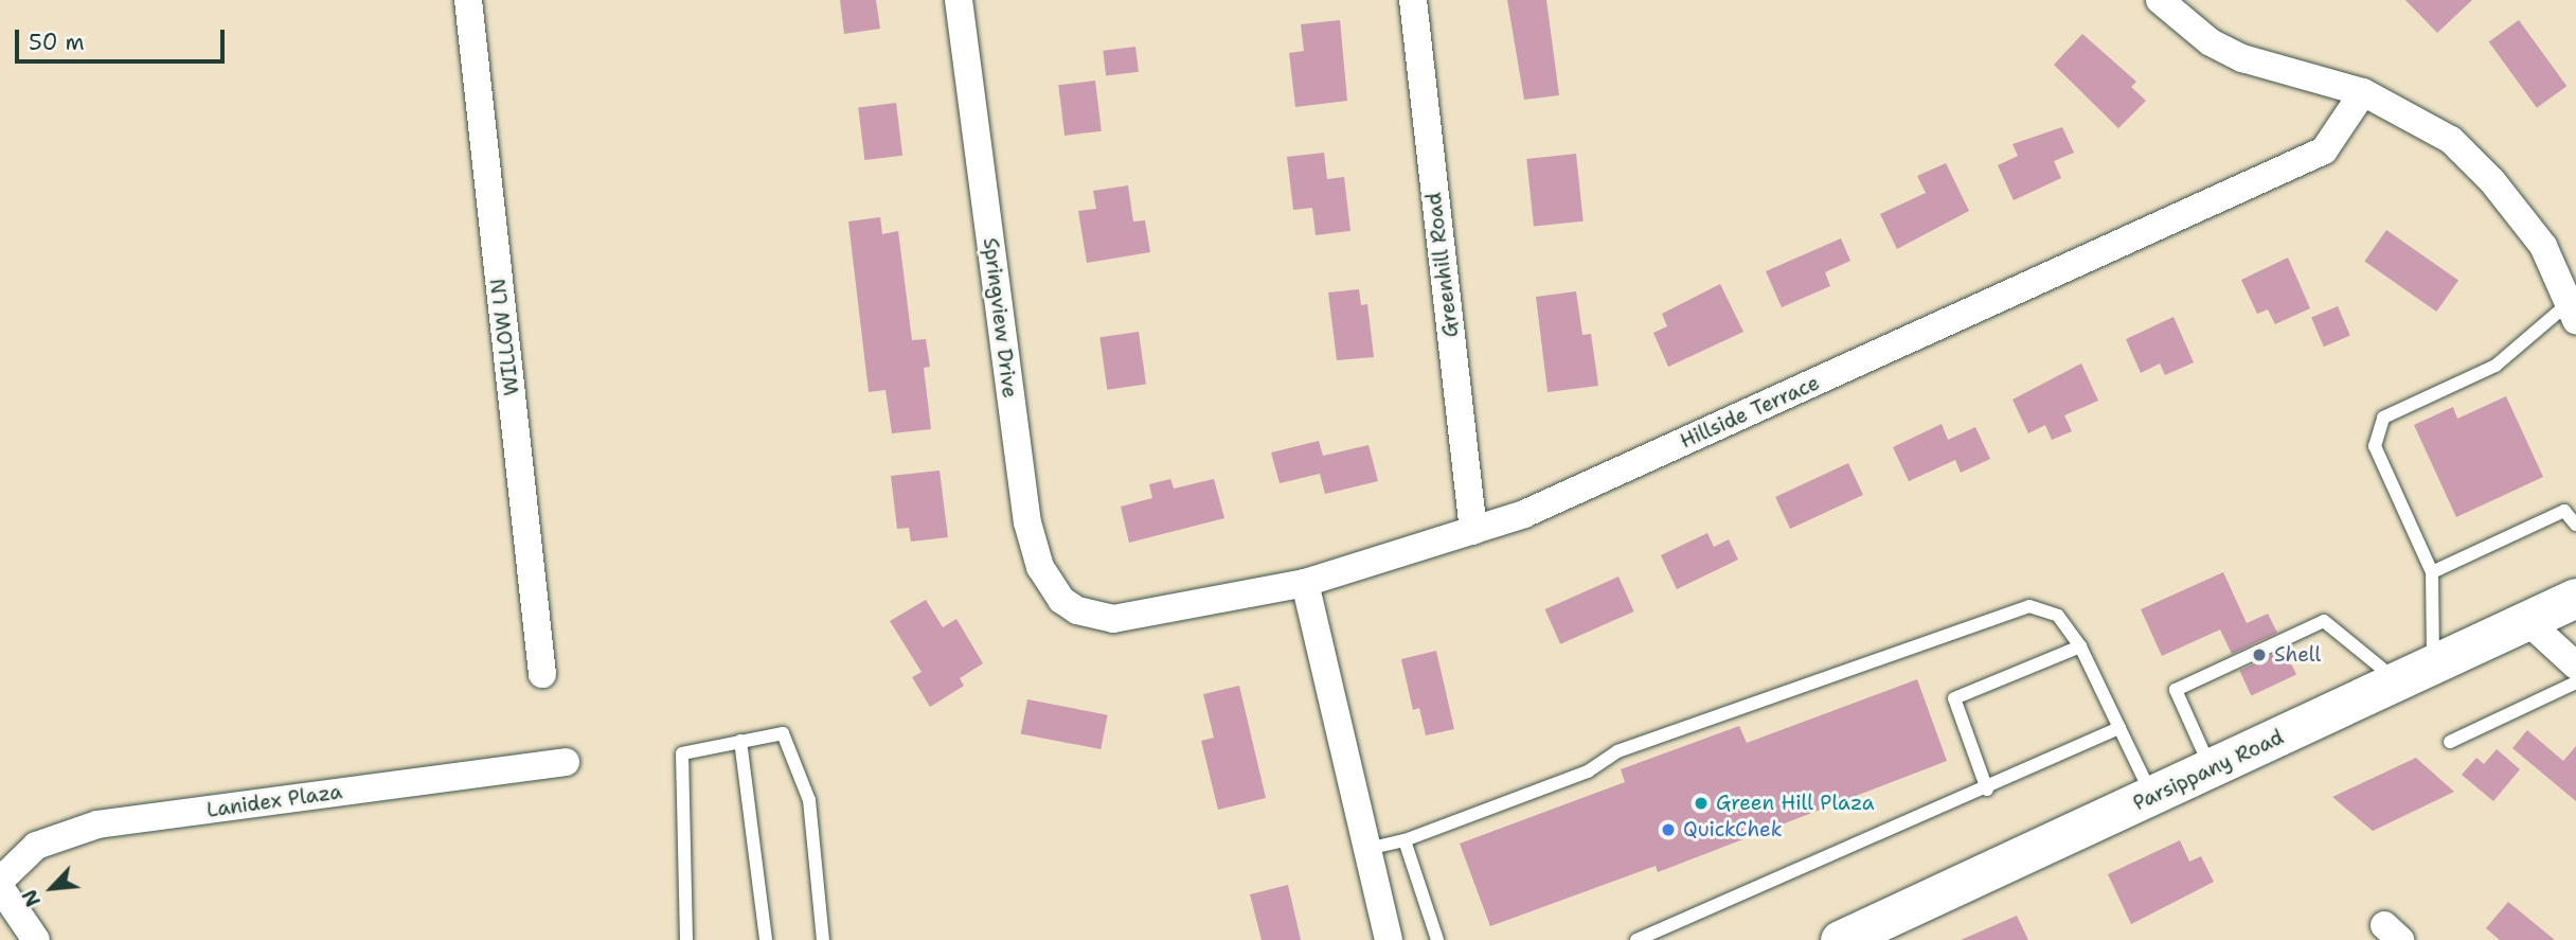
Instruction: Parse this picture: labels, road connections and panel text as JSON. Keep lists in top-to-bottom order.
{
  "streets": {
    "main road": ["Parsippany Road"],
    "street": [
      "Greenhill Road",
      "Springview Drive",
      "WILLOW LN",
      "Hillside Terrace",
      "Lanidex Plaza"
    ]
  },
  "crossings": [
    ["Greenhill Road", "Hillside Terrace"],
    ["Springview Drive", "Hillside Terrace"]
  ],
  "places": ["Shell", "Green Hill Plaza", "QuickChek"],
  "scale_bar": "50 m",
  "north": "bottom left"
}
